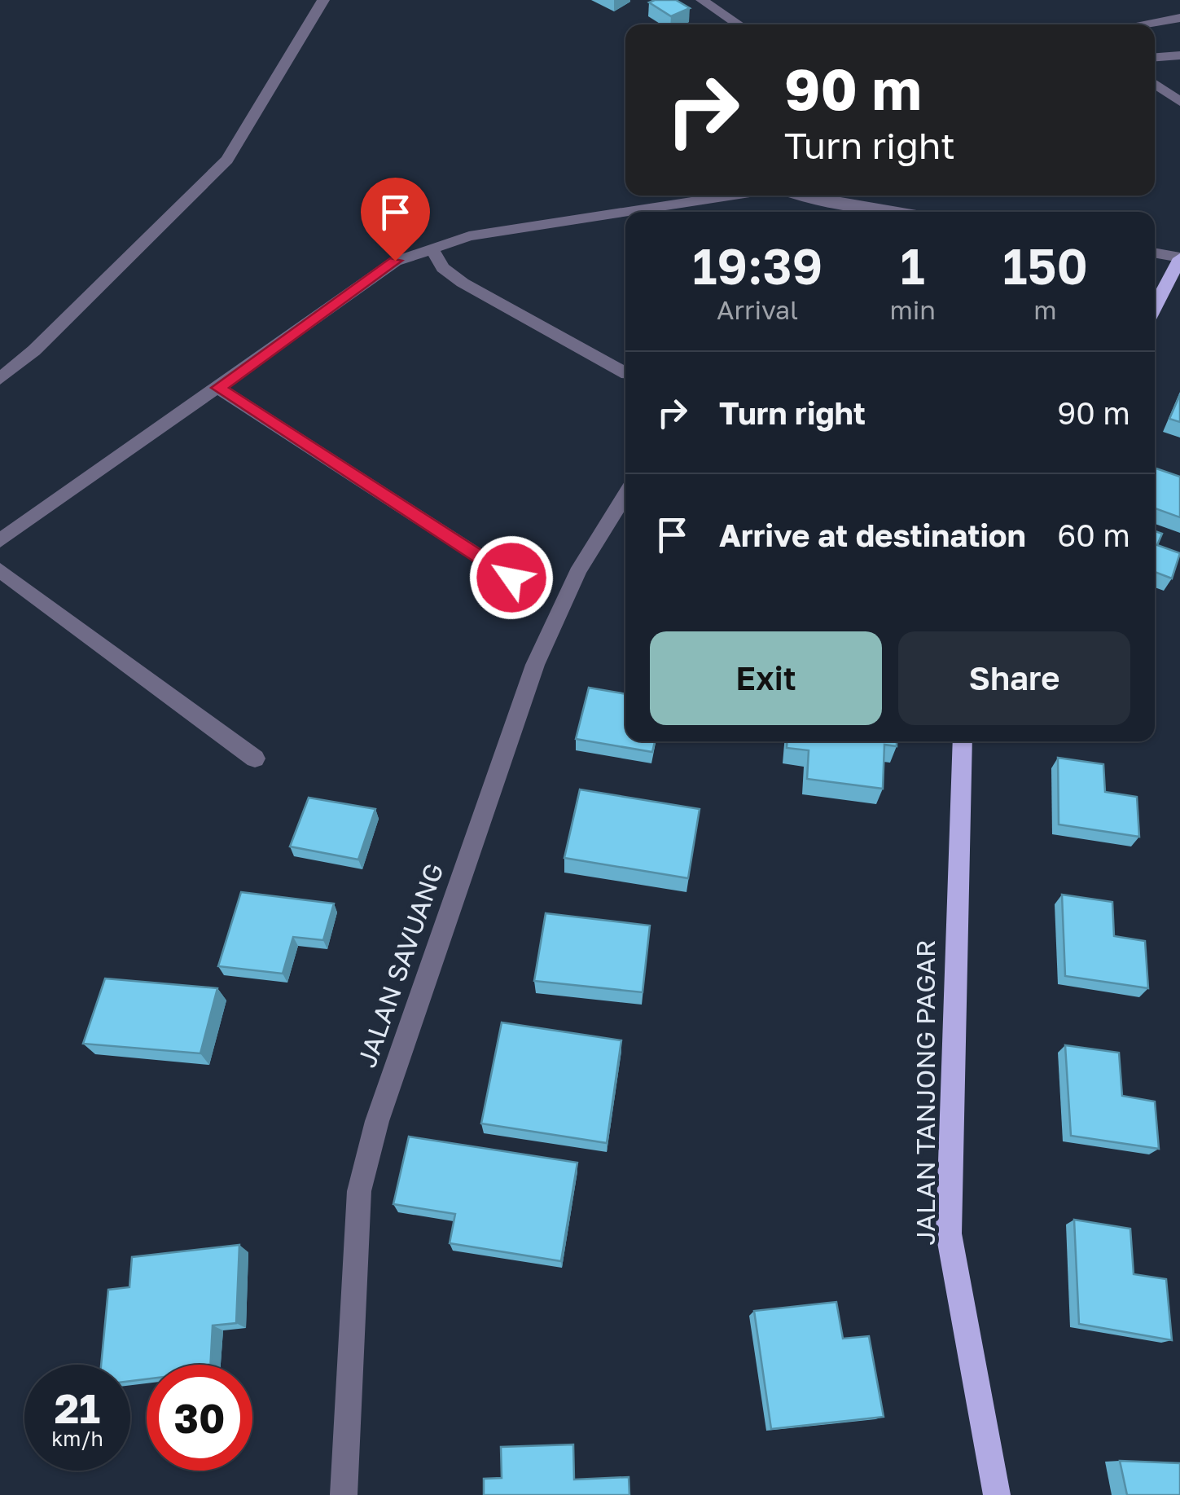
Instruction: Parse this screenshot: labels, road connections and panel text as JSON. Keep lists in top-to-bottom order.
{
  "streets": {
    "main road": ["JALAN TANJONG PAGAR"],
    "street": ["JALAN SAVUANG"]
  },
  "page": {
    "turn": ["90 m", "Turn right"],
    "eta": [
      "19:39",
      "Arrival",
      "1",
      "min",
      "150",
      "m"
    ],
    "list": [
      {
        "name": "Turn right",
        "value": "90 m"
      },
      {
        "name": "Arrive at destination",
        "value": "60 m"
      }
    ],
    "buttons": ["Exit", "Share"],
    "speed": "21 km/h",
    "limit": "30"
  }
}
